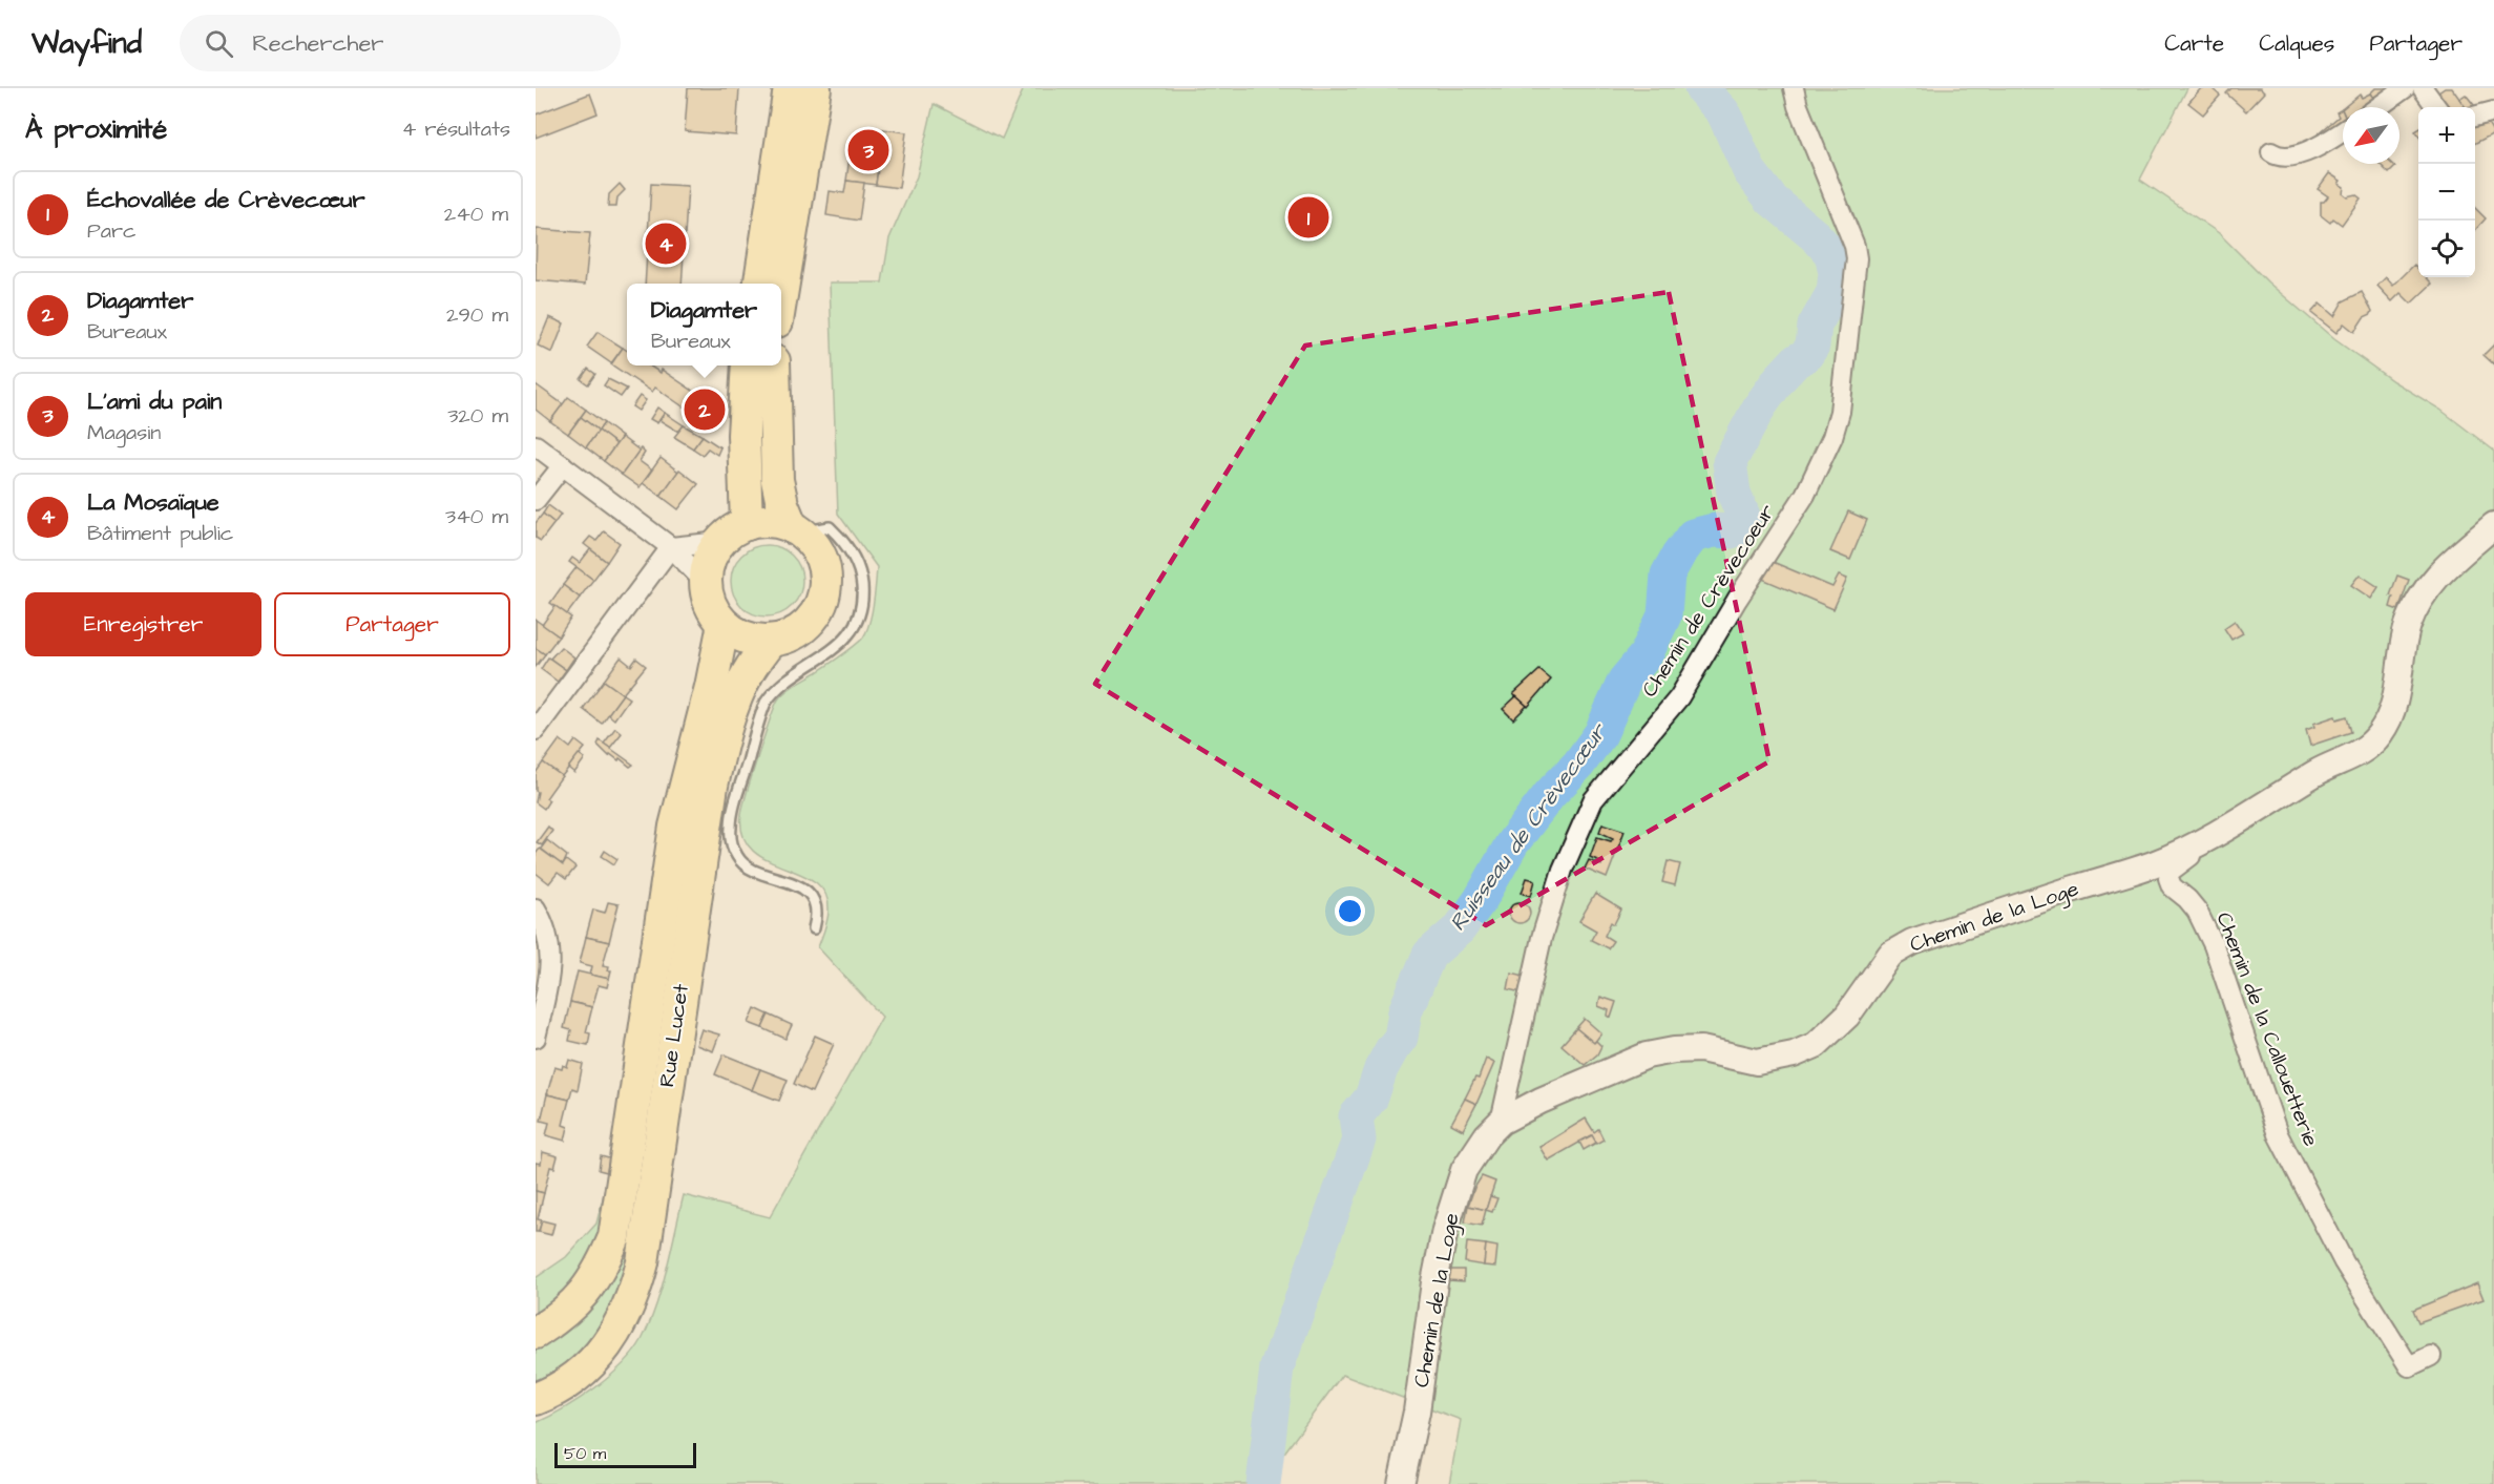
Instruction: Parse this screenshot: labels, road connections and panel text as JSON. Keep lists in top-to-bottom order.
{
  "streets": {
    "main road": ["Rue Lucet"],
    "street": ["Chemin de Crèvecoeur", "Chemin de la Loge", "Chemin de la Callouetterie"]
  },
  "crossings": [
    ["Chemin de Crèvecoeur", "Chemin de la Loge"],
    ["Chemin de la Loge", "Chemin de la Callouetterie"]
  ],
  "water": ["Ruisseau de Crèvecœur"],
  "scale_bar": "50 m",
  "north": "bottom left",
  "page": {
    "header": "Wayfind",
    "search": "Rechercher",
    "nav": ["Carte", "Calques", "Partager"],
    "heading": ["À proximité", "4 résultats"],
    "map_buttons": ["+", "−"],
    "pins": [
      "3",
      "1",
      "4",
      "2"
    ],
    "list": [
      {
        "mark": "1",
        "name": "Échovallée de Crèvecœur",
        "note": "Parc",
        "value": "240 m"
      },
      {
        "mark": "2",
        "name": "Diagamter",
        "note": "Bureaux",
        "value": "290 m"
      },
      {
        "mark": "3",
        "name": "L'ami du pain",
        "note": "Magasin",
        "value": "320 m"
      },
      {
        "mark": "4",
        "name": "La Mosaïque",
        "note": "Bâtiment public",
        "value": "340 m"
      }
    ],
    "popup": ["Diagamter", "Bureaux"],
    "buttons": ["Enregistrer", "Partager"],
    "scale": "50 m"
  }
}
